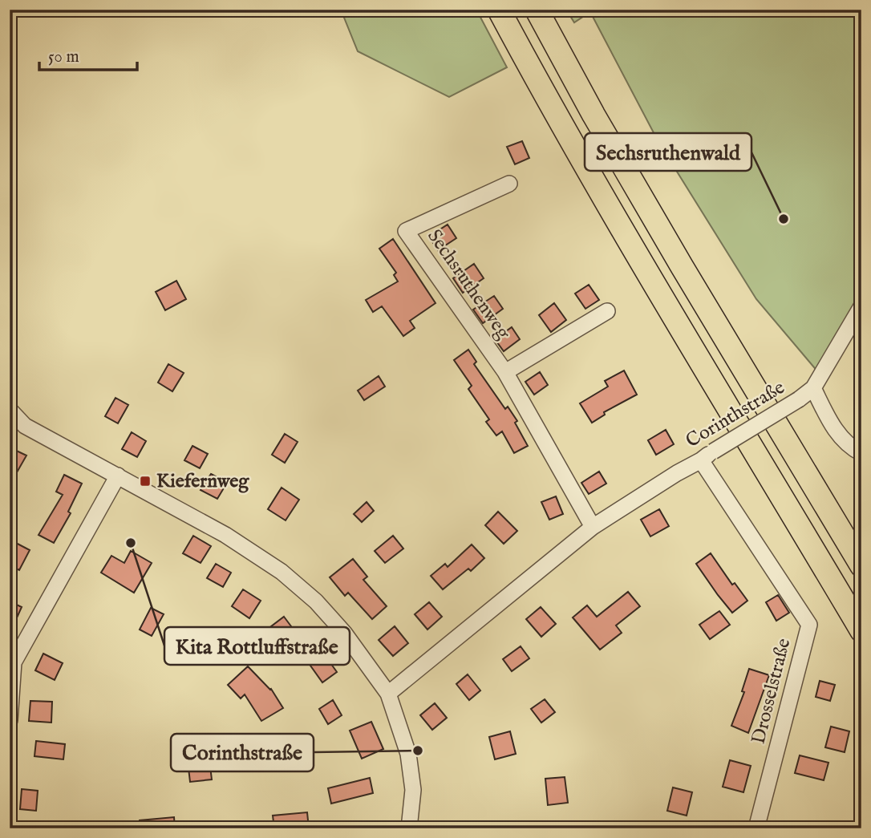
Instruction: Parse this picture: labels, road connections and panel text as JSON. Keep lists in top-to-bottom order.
{
  "streets": {
    "street": ["Sechsruthenweg", "Corinthstraße", "Drosselstraße"]
  },
  "crossings": [
    ["Sechsruthenweg", "Corinthstraße"],
    ["Corinthstraße", "Drosselstraße"]
  ],
  "places": {
    "other": ["Sechsruthenwald", "Kita Rottluffstraße", "Corinthstraße"],
    "transit": ["Kiefernweg"]
  },
  "scale_bar": "50 m"
}
